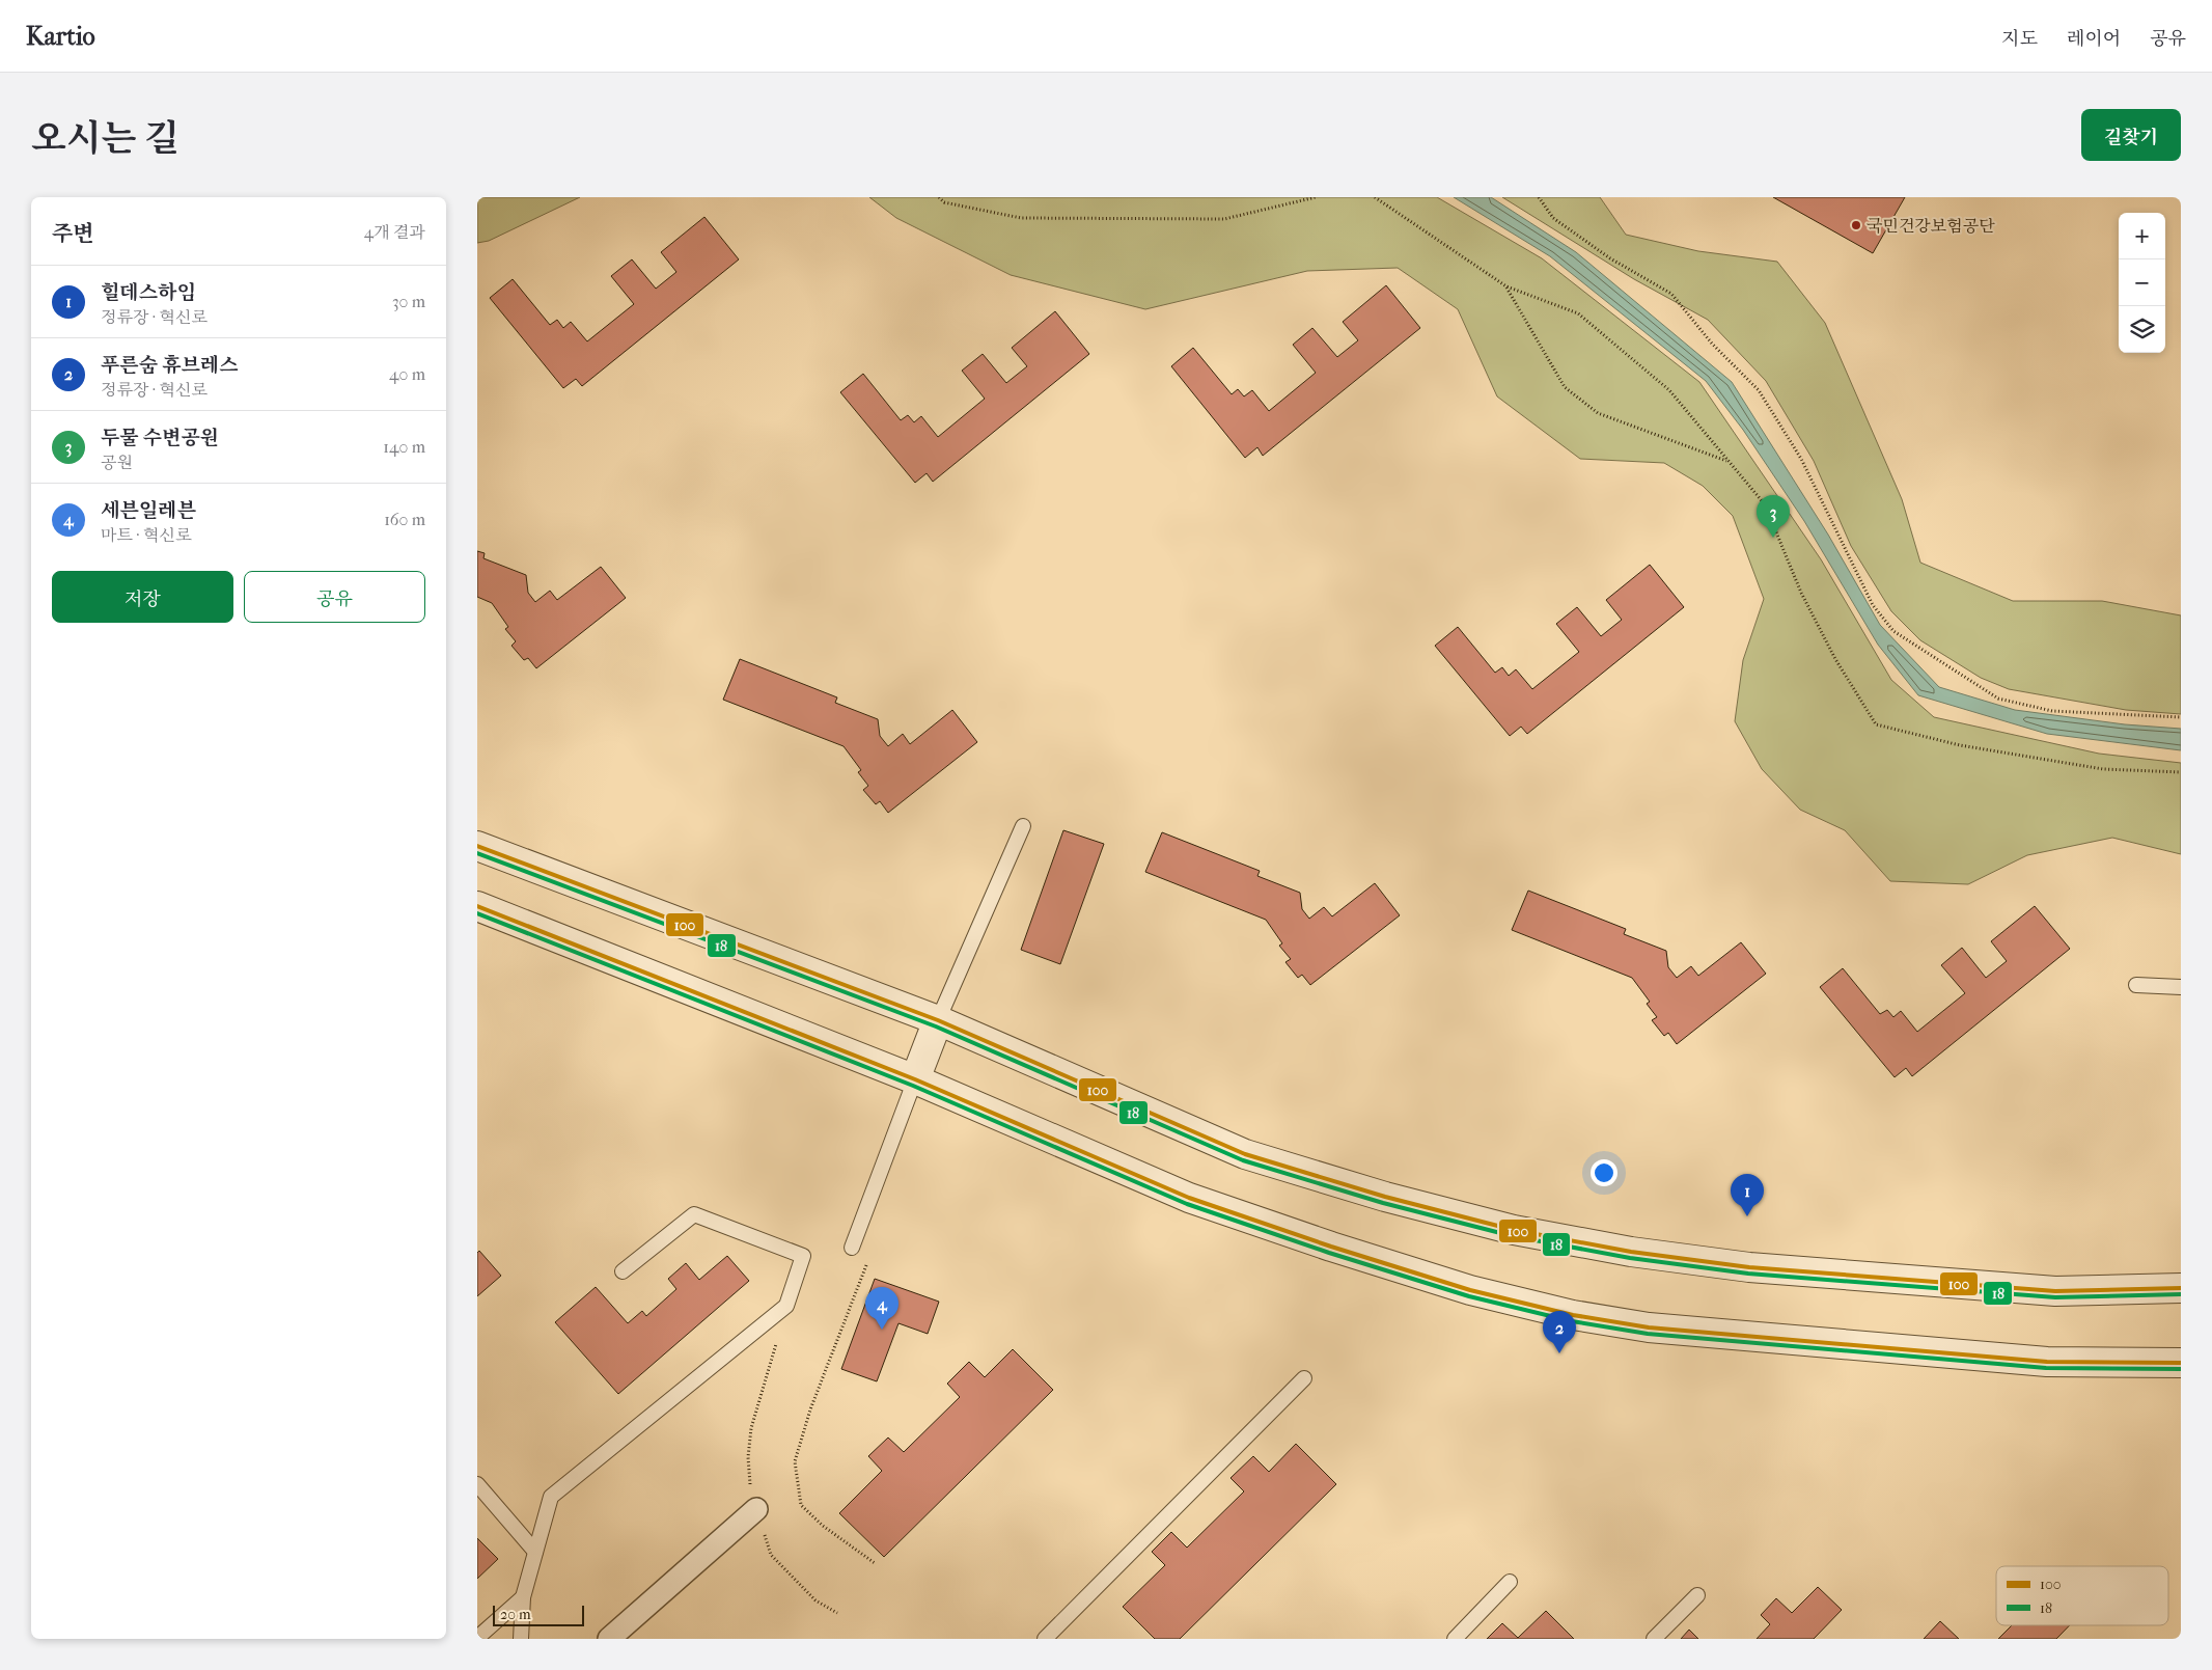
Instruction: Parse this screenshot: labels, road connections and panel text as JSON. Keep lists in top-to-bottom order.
{
  "places": ["국민건강보험공단"],
  "lines": ["transit line 100", "transit line 18"],
  "legend": ["100", "18"],
  "scale_bar": "20 m",
  "page": {
    "header": "Kartio",
    "nav": ["지도", "레이어", "공유"],
    "title": "오시는 길",
    "buttons": [
      "길찾기",
      ["저장", "공유"]
    ],
    "heading": ["주변", "4개 결과"],
    "map_buttons": ["+", "−"],
    "list": [
      {
        "mark": "1",
        "name": "힐데스하임",
        "note": "정류장 · 혁신로",
        "value": "30 m"
      },
      {
        "mark": "2",
        "name": "푸른숨 휴브레스",
        "note": "정류장 · 혁신로",
        "value": "40 m"
      },
      {
        "mark": "3",
        "name": "두물 수변공원",
        "note": "공원",
        "value": "140 m"
      },
      {
        "mark": "4",
        "name": "세븐일레븐",
        "note": "마트 · 혁신로",
        "value": "160 m"
      }
    ],
    "pins": [
      "3",
      "1",
      "4",
      "2"
    ],
    "scale": "20 m"
  }
}
